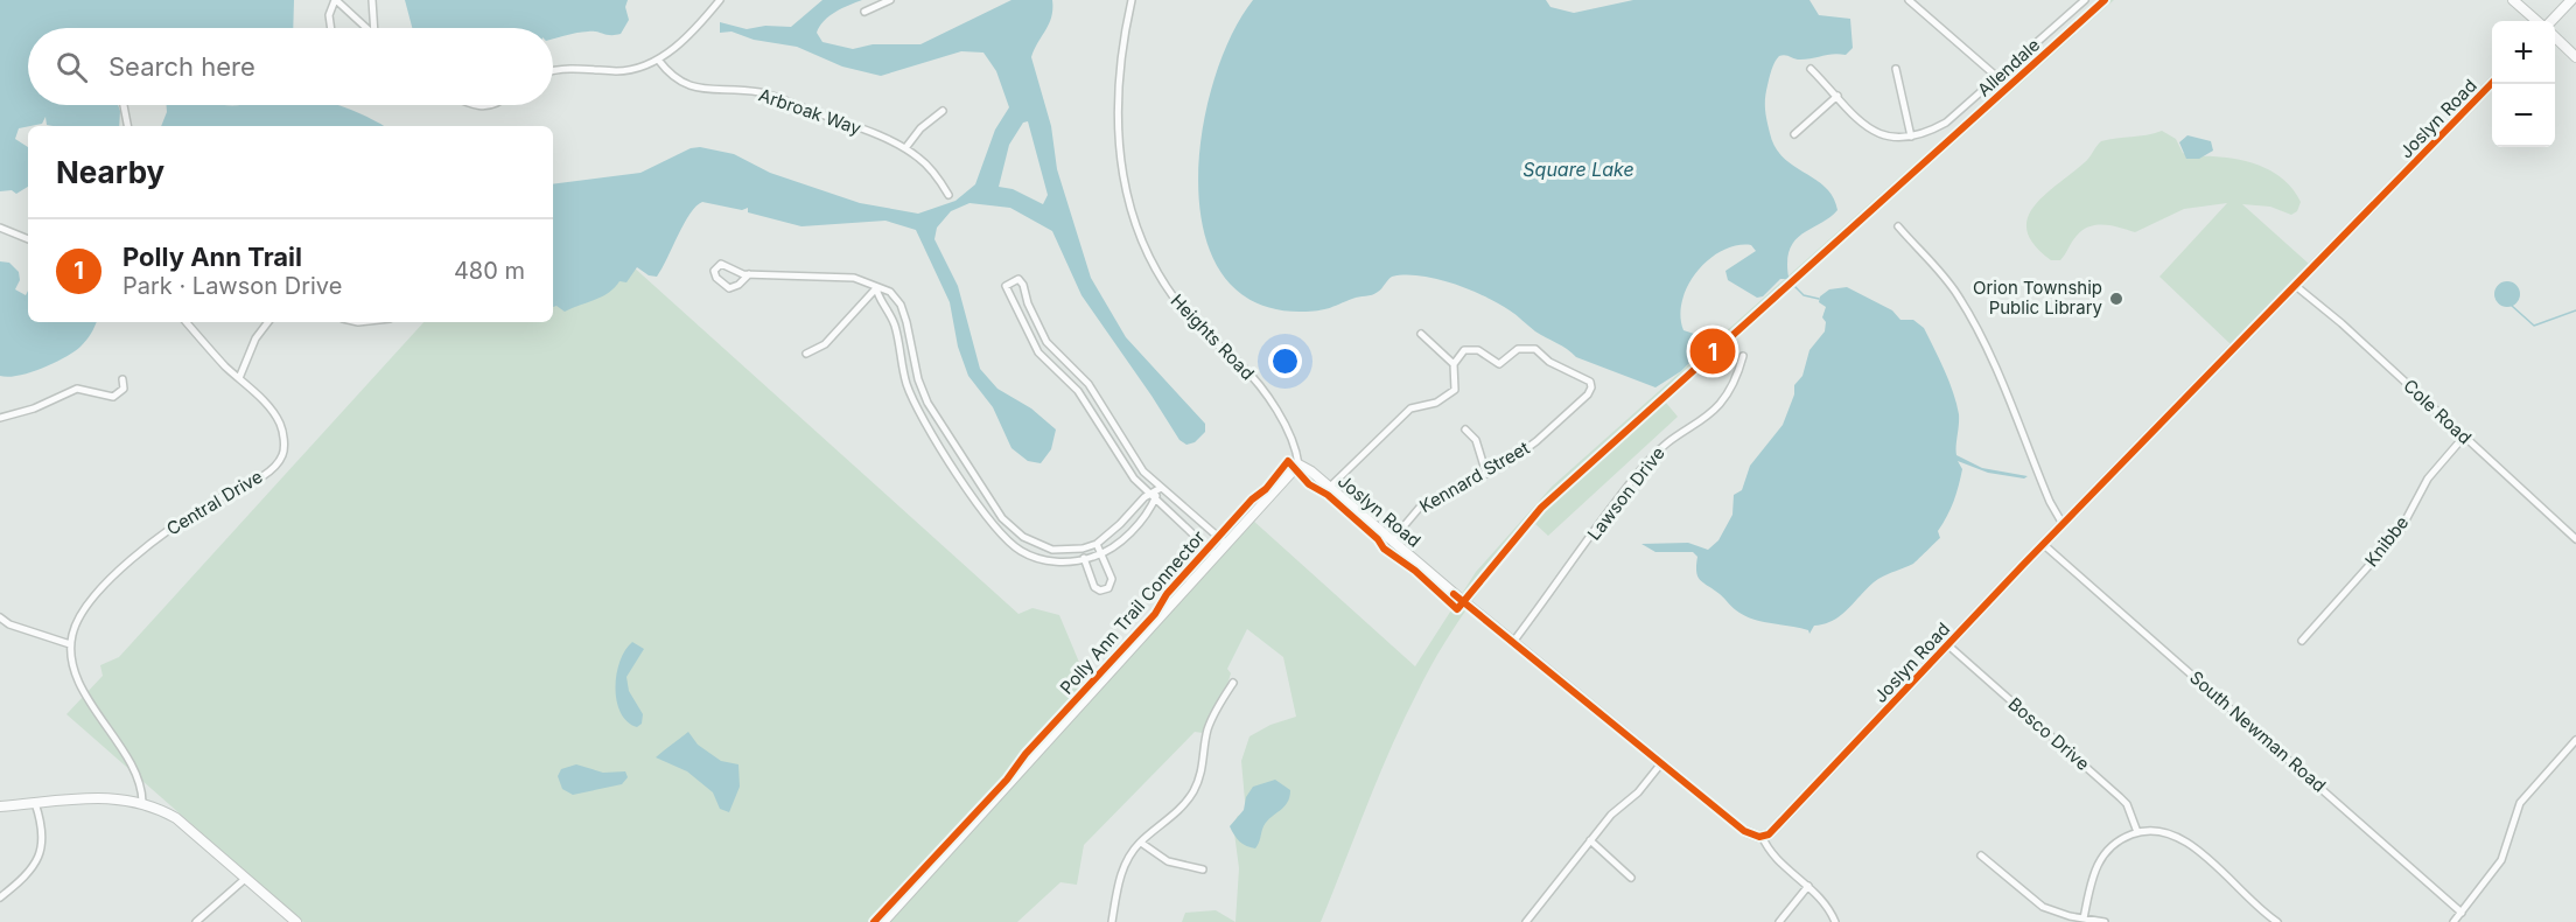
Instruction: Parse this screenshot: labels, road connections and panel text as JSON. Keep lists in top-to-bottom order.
{
  "streets": {
    "street": [
      "Allendale",
      "Arbroak Way",
      "Joslyn Road",
      "Heights Road",
      "Cole Road",
      "Kennard Street",
      "Lawson Drive",
      "Central Drive",
      "Knibbe",
      "South Newman Road",
      "Bosco Drive"
    ],
    "cycle path": ["Polly Ann Trail Connector"]
  },
  "crossings": [
    ["Joslyn Road", "Heights Road"],
    ["Joslyn Road", "Cole Road"],
    ["Joslyn Road", "Kennard Street"],
    ["Joslyn Road", "Lawson Drive"],
    ["Joslyn Road", "South Newman Road"],
    ["Joslyn Road", "Bosco Drive"],
    ["Cole Road", "Knibbe"]
  ],
  "water": ["Square Lake"],
  "places": ["Orion Township Public Library"],
  "page": {
    "map_buttons": ["+", "−"],
    "search": "Search here",
    "heading": "Nearby",
    "list": [
      {
        "mark": "1",
        "name": "Polly Ann Trail",
        "note": "Park · Lawson Drive",
        "value": "480 m"
      }
    ],
    "pins": "1"
  }
}
